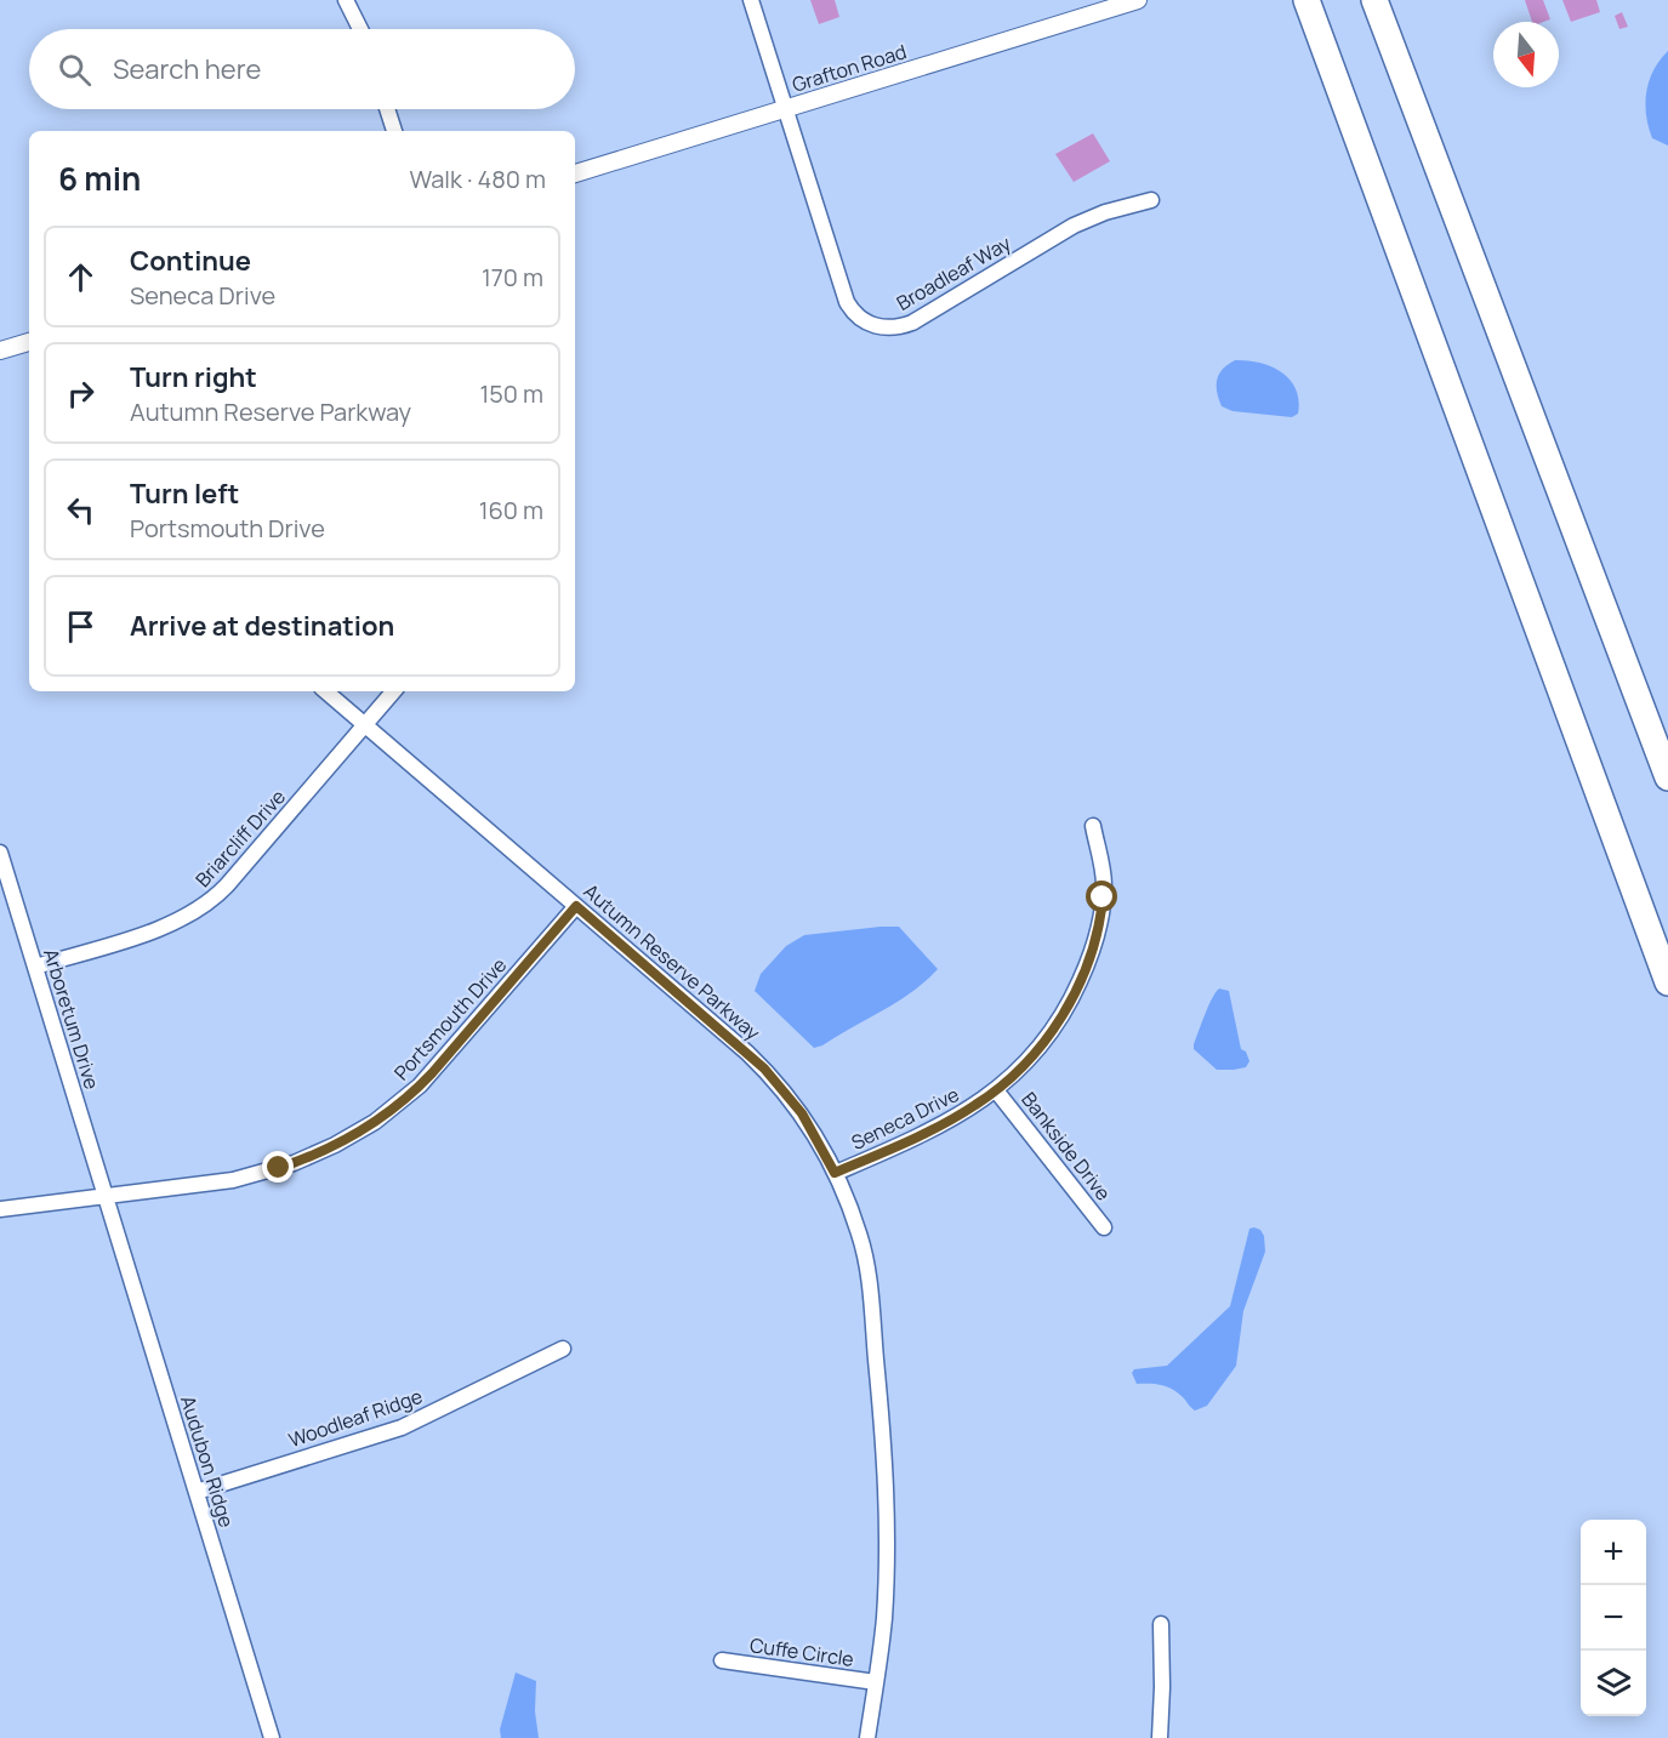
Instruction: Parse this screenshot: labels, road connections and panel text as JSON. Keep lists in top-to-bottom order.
{
  "streets": {
    "street": [
      "Grafton Road",
      "Broadleaf Way",
      "Briarcliff Drive",
      "Autumn Reserve Parkway",
      "Arboretum Drive",
      "Portsmouth Drive",
      "Seneca Drive",
      "Bankside Drive",
      "Woodleaf Ridge",
      "Audubon Ridge",
      "Cuffe Circle"
    ]
  },
  "crossings": [
    ["Grafton Road", "Broadleaf Way"],
    ["Briarcliff Drive", "Autumn Reserve Parkway"],
    ["Briarcliff Drive", "Arboretum Drive"],
    ["Autumn Reserve Parkway", "Portsmouth Drive"],
    ["Autumn Reserve Parkway", "Seneca Drive"],
    ["Autumn Reserve Parkway", "Cuffe Circle"],
    ["Arboretum Drive", "Portsmouth Drive"],
    ["Arboretum Drive", "Audubon Ridge"],
    ["Portsmouth Drive", "Audubon Ridge"],
    ["Seneca Drive", "Bankside Drive"],
    ["Woodleaf Ridge", "Audubon Ridge"]
  ],
  "north": "bottom",
  "page": {
    "search": "Search here",
    "heading": ["6 min", "Walk · 480 m"],
    "list": [
      ["Continue", "Seneca Drive", "170 m"],
      ["Turn right", "Autumn Reserve Parkway", "150 m"],
      ["Turn left", "Portsmouth Drive", "160 m"],
      "Arrive at destination"
    ],
    "map_buttons": ["+", "−"]
  }
}
